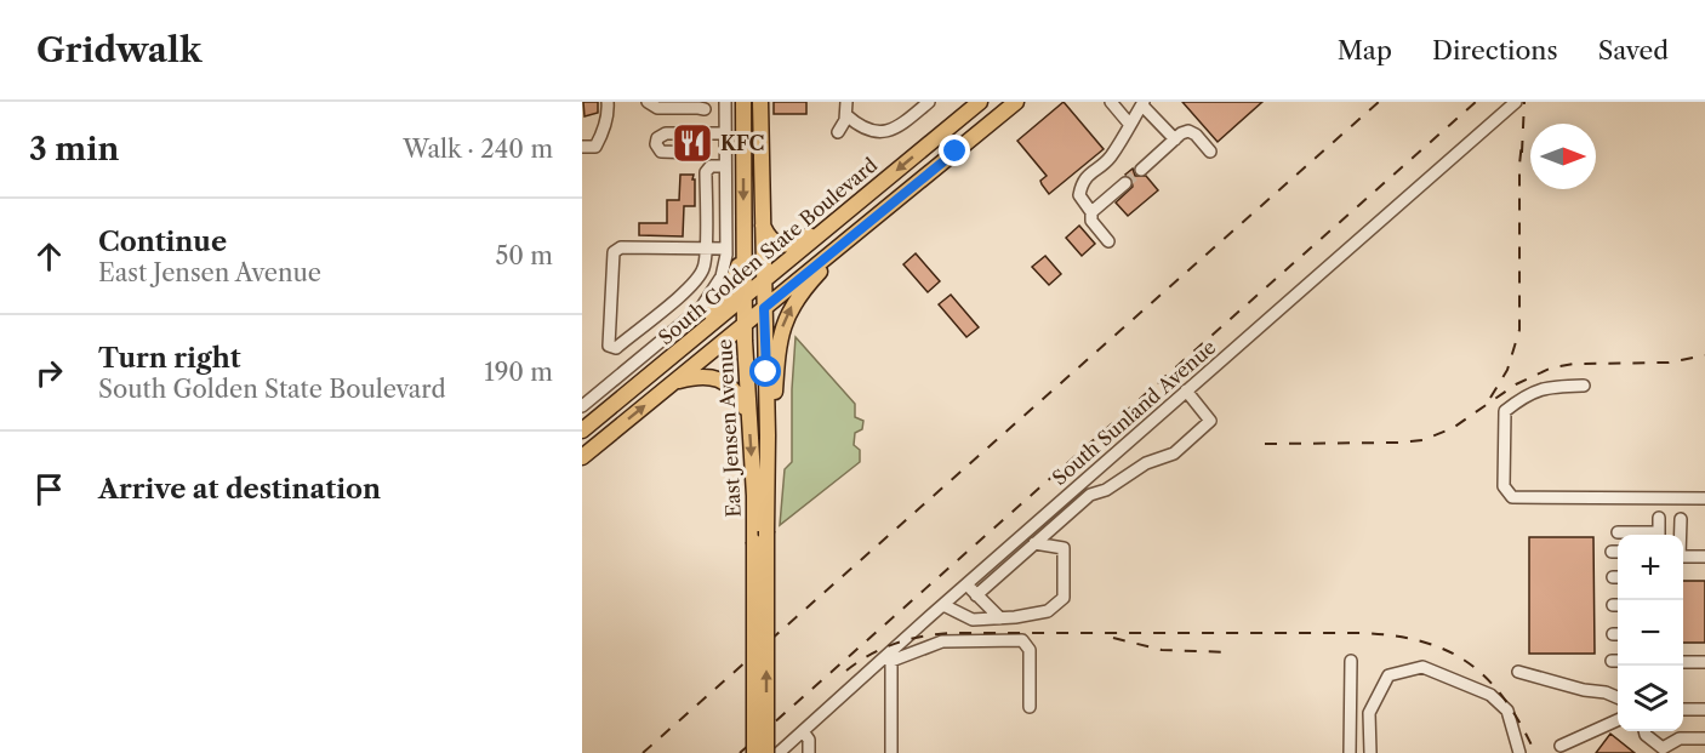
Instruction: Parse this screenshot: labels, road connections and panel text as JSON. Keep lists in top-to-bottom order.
{
  "streets": {
    "main road": ["South Golden State Boulevard", "East Jensen Avenue"],
    "street": ["South Sunland Avenue"]
  },
  "crossings": [
    ["South Golden State Boulevard", "East Jensen Avenue"]
  ],
  "places": {
    "restaurant": ["KFC"]
  },
  "north": "right",
  "page": {
    "header": "Gridwalk",
    "nav": ["Map", "Directions", "Saved"],
    "heading": ["3 min", "Walk · 240 m"],
    "list": [
      ["Continue", "East Jensen Avenue", "50 m"],
      ["Turn right", "South Golden State Boulevard", "190 m"],
      "Arrive at destination"
    ],
    "map_buttons": ["+", "−"]
  }
}
